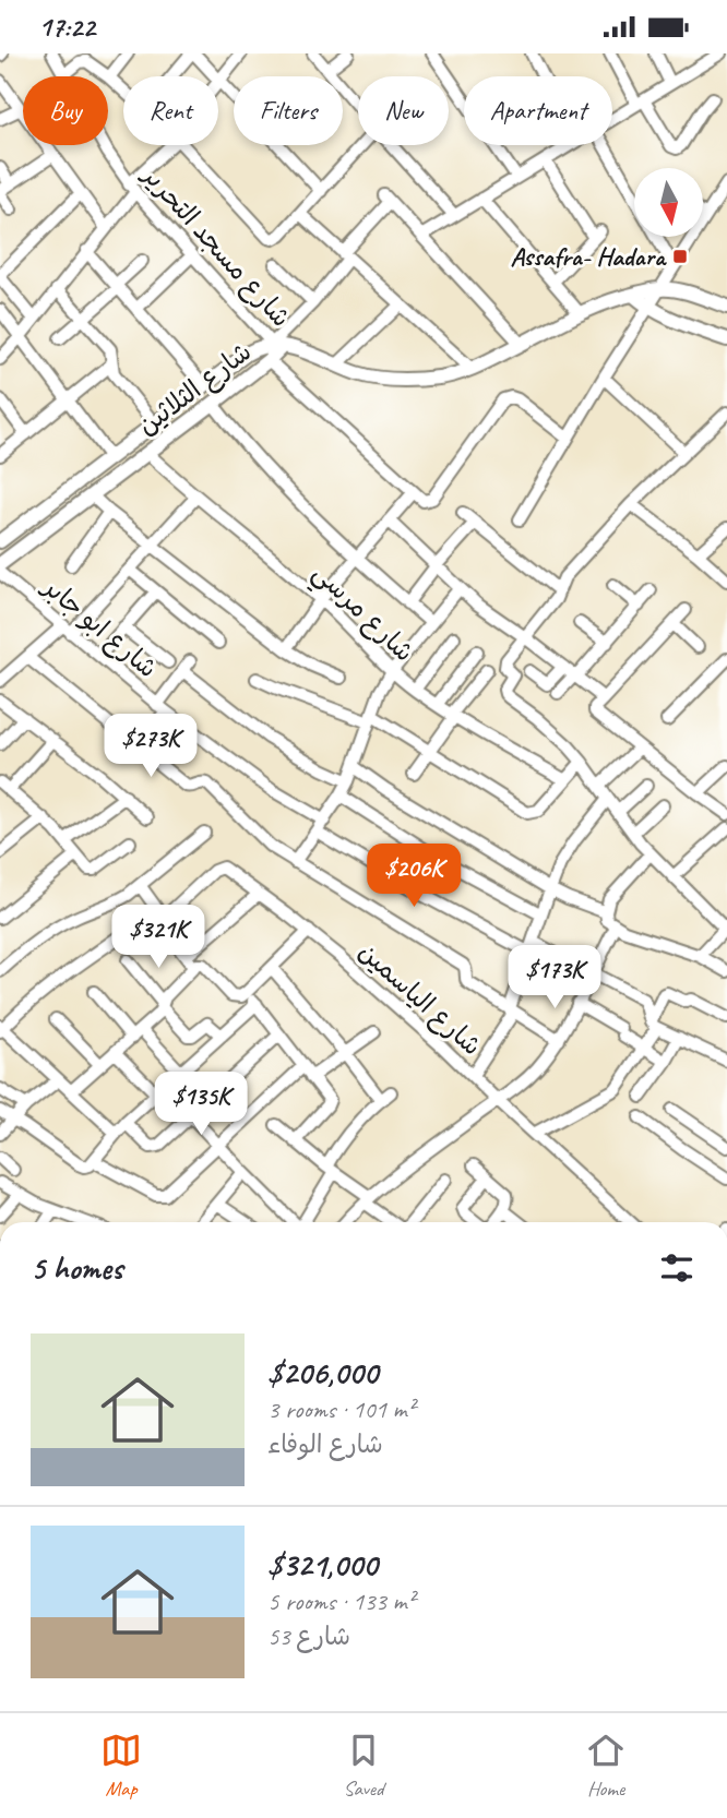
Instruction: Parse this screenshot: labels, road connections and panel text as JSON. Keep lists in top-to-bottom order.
{
  "streets": {
    "street": [
      "شارع مسجد التحرير",
      "شارع الثلاثين",
      "شارع مرسي",
      "شارع ابو جابر",
      "شارع الياسمين"
    ]
  },
  "crossings": [
    ["شارع مسجد التحرير", "شارع الثلاثين"],
    ["شارع الثلاثين", "شارع مرسي"]
  ],
  "places": {
    "transit": ["Assafra- Hadara"]
  },
  "north": "bottom",
  "page": {
    "status": "17:22",
    "chip": [
      "Buy",
      "Rent",
      "Filters",
      "New",
      "Apartment"
    ],
    "price": [
      "$273K",
      "$206K",
      "$321K",
      "$173K",
      "$135K"
    ],
    "heading": "5 homes",
    "list": [
      {
        "name": "$206,000",
        "note": "3 rooms · 101 m² · شارع الوفاء"
      },
      {
        "name": "$321,000",
        "note": "5 rooms · 133 m² · شارع 53"
      }
    ],
    "tabs": ["Map", "Saved", "Home"]
  }
}
